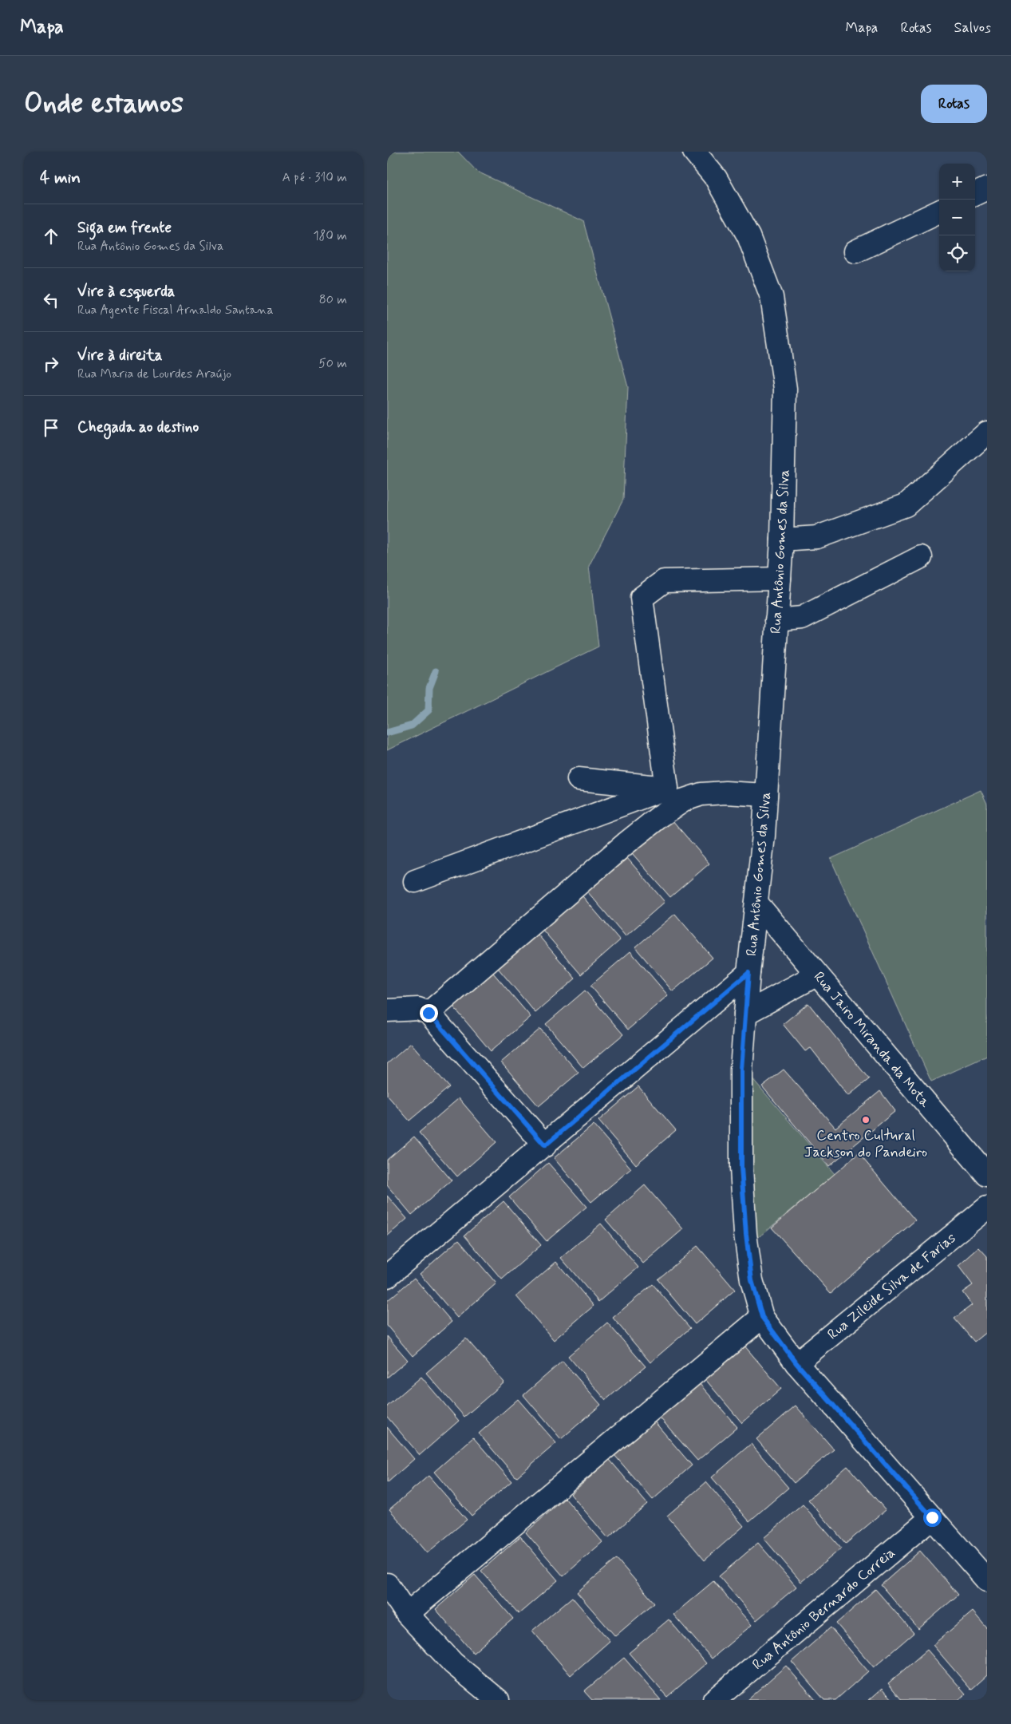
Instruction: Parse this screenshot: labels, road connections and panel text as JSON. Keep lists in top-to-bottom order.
{
  "streets": {
    "street": [
      "Rua Antônio Gomes da Silva",
      "Rua Jairo Miranda da Mota",
      "Rua Zileide Silva de Farias",
      "Rua Antônio Bernardo Correia"
    ]
  },
  "crossings": [
    ["Rua Antônio Gomes da Silva", "Rua Jairo Miranda da Mota"],
    ["Rua Antônio Gomes da Silva", "Rua Zileide Silva de Farias"],
    ["Rua Antônio Gomes da Silva", "Rua Antônio Bernardo Correia"]
  ],
  "places": ["Centro Cultural Jackson do Pandeiro"],
  "page": {
    "header": "Mapa",
    "nav": ["Mapa", "Rotas", "Salvos"],
    "buttons": "Rotas",
    "title": "Onde estamos",
    "heading": ["4 min", "A pé · 310 m"],
    "map_buttons": ["+", "−"],
    "list": [
      ["Siga em frente", "Rua Antônio Gomes da Silva", "180 m"],
      ["Vire à esquerda", "Rua Agente Fiscal Arnaldo Santana", "80 m"],
      ["Vire à direita", "Rua Maria de Lourdes Araújo", "50 m"],
      "Chegada ao destino"
    ]
  }
}
